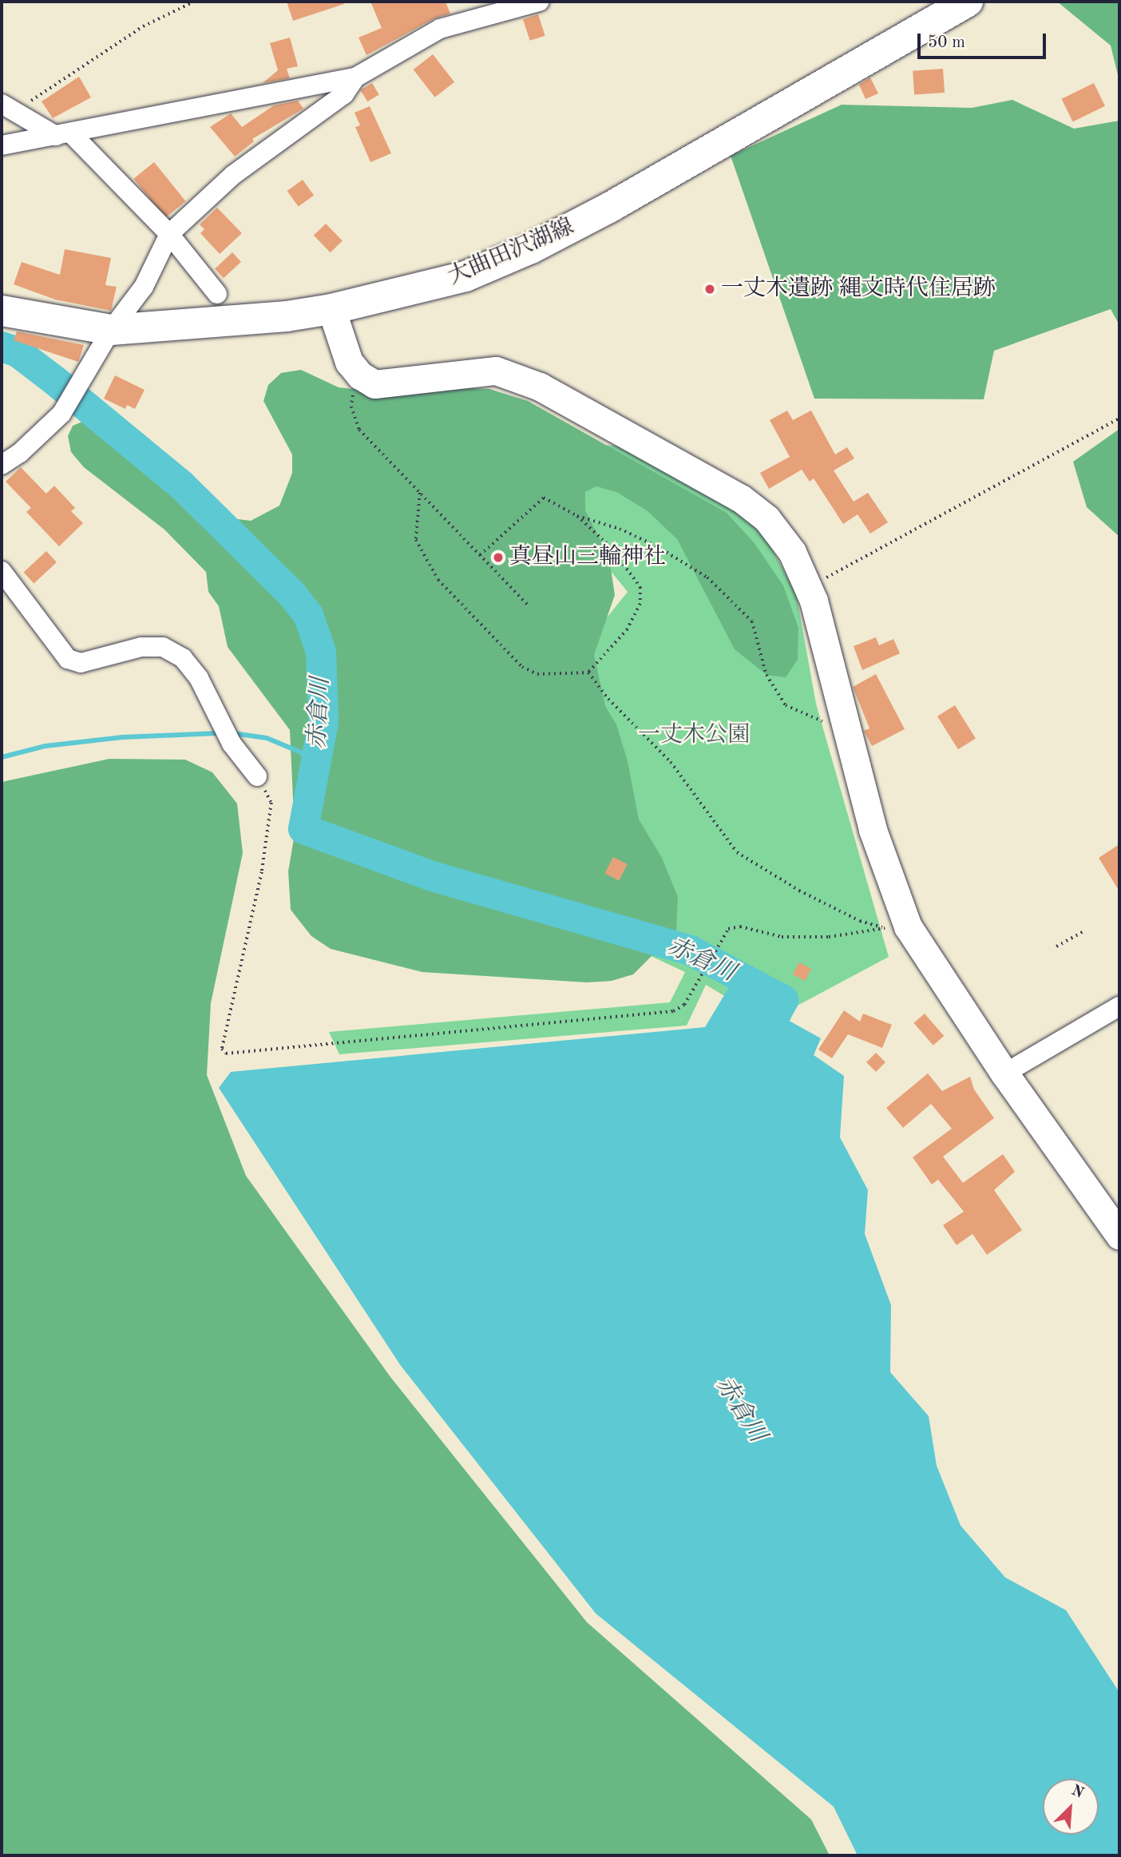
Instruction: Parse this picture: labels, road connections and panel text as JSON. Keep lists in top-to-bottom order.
{
  "streets": {
    "main road": ["大曲田沢湖線"]
  },
  "water": ["赤倉川"],
  "parks": ["一丈木公園"],
  "places": ["一丈木遺跡 縄文時代住居跡", "真昼山三輪神社"],
  "scale_bar": "50 m",
  "north": "top right"
}
